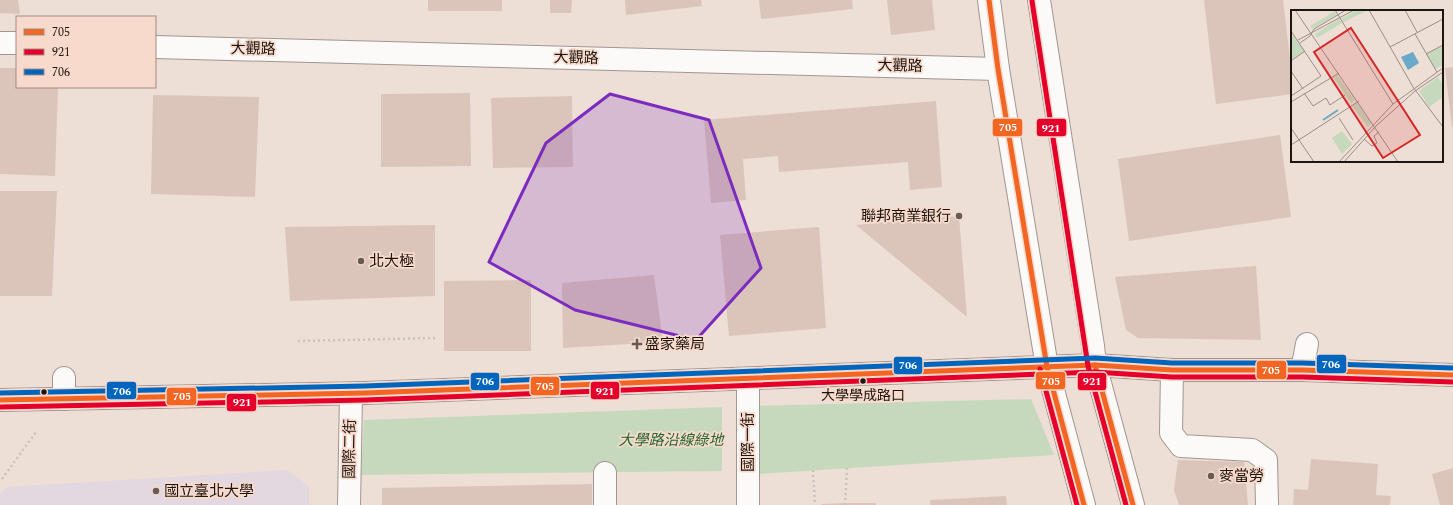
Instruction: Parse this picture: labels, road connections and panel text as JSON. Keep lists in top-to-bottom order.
{
  "streets": {
    "street": ["大觀路", "國際一街", "國際二街"]
  },
  "parks": ["大學路沿線綠地"],
  "places": {
    "other": [
      "聯邦商業銀行",
      "北大極",
      "大學學成路口",
      "麥當勞",
      "國立臺北大學"
    ],
    "health": ["盛家藥局"]
  },
  "lines": ["transit line 705", "transit line 921", "transit line 706"],
  "legend": ["705", "921", "706"]
}
